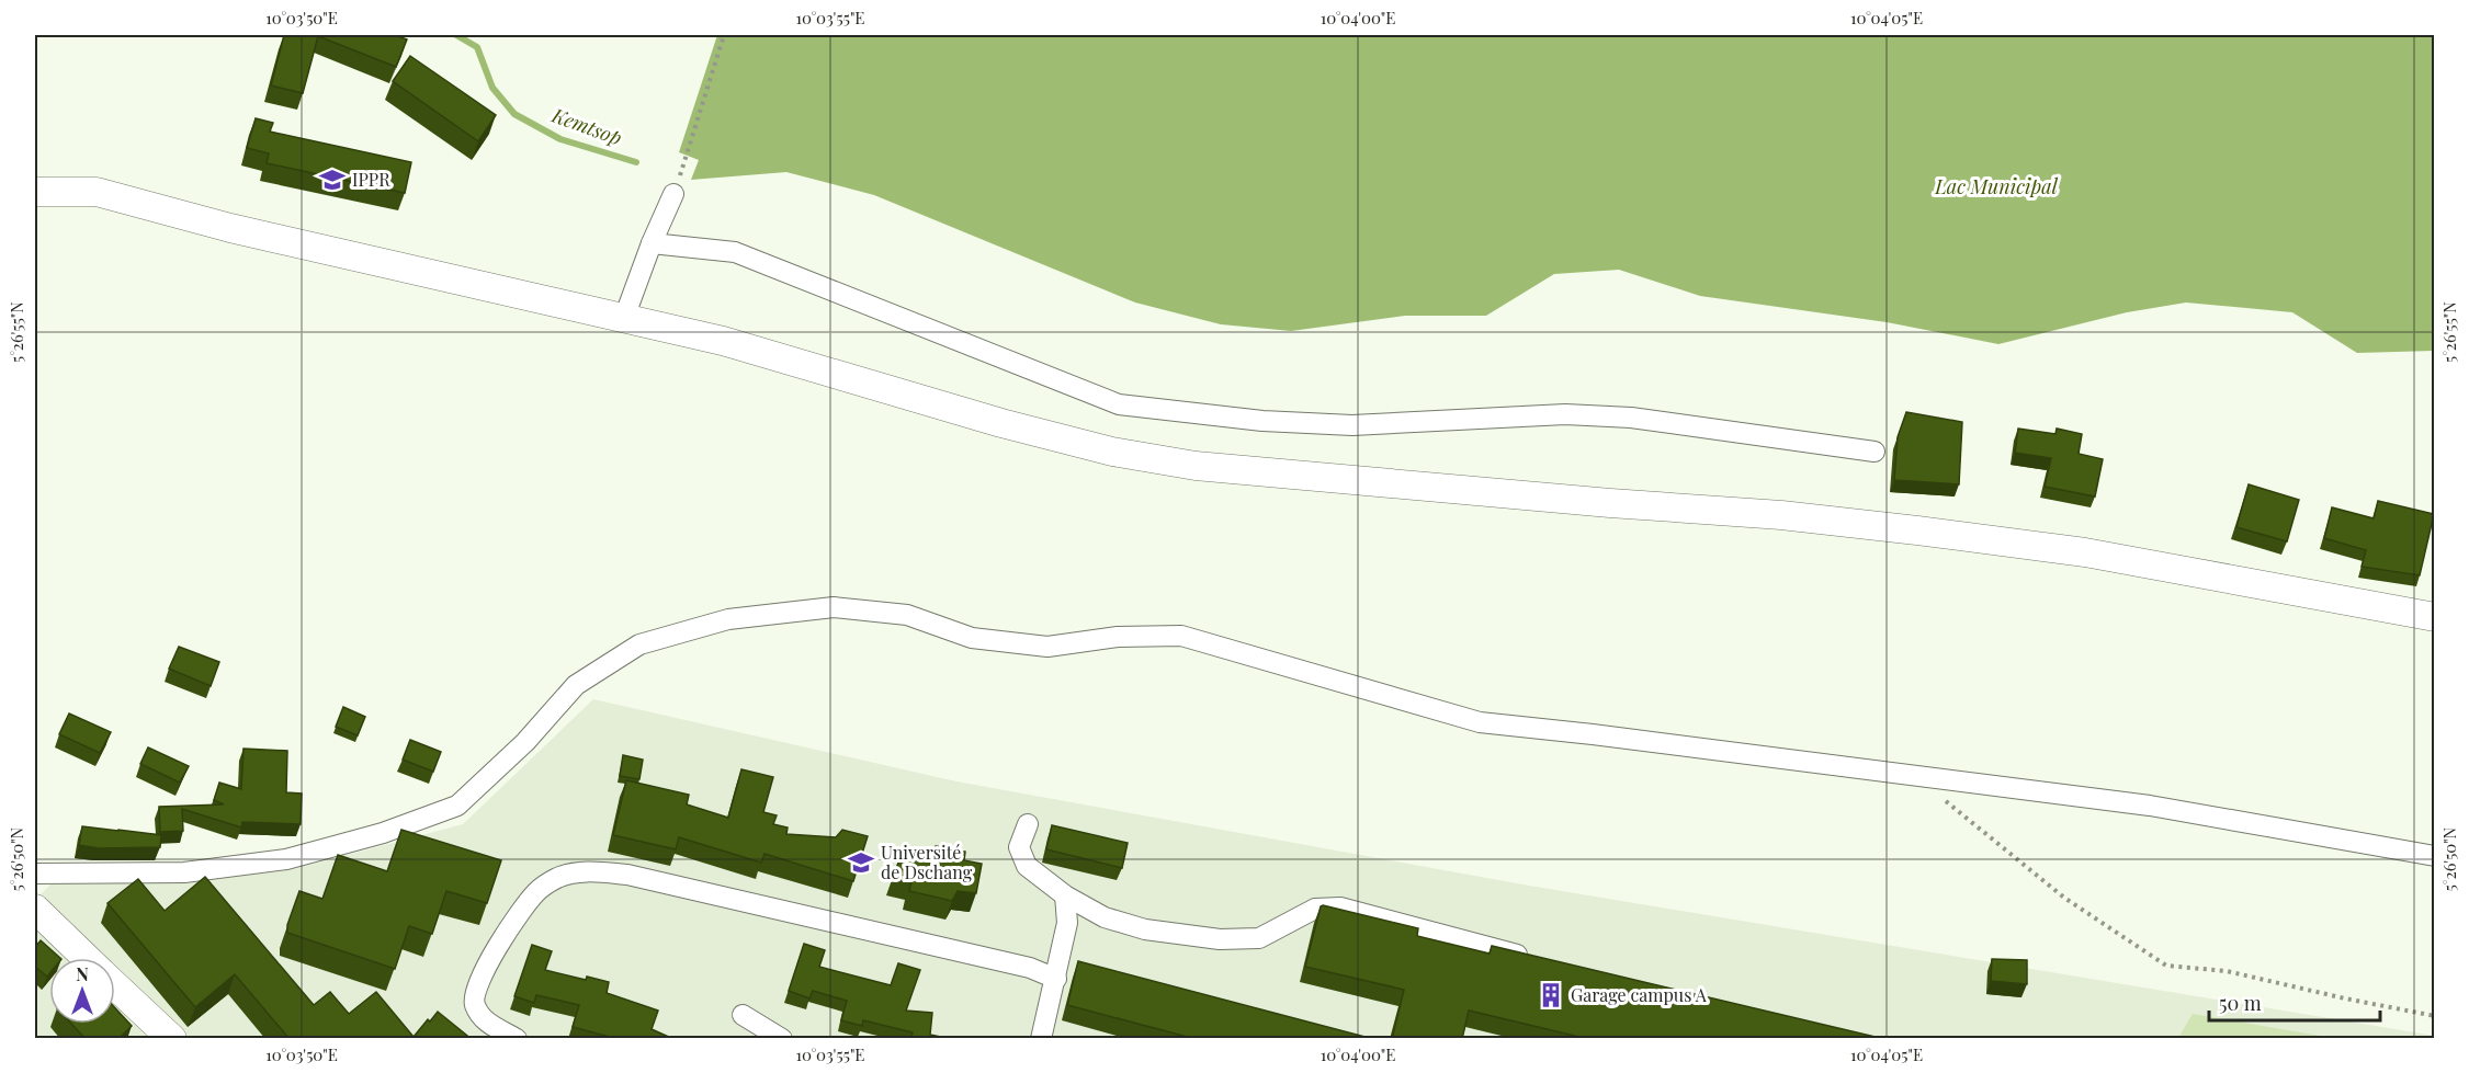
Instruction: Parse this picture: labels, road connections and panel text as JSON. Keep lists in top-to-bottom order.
{
  "water": ["Kemtsop", "Lac Municipal"],
  "places": {
    "school or university": ["IPPR", "Université de Dschang"],
    "building": ["Garage campus A"]
  },
  "scale_bar": "50 m",
  "north": "top",
  "coordinates": [
    "10°03'50\"E",
    "10°03'55\"E",
    "10°04'00\"E",
    "10°04'05\"E",
    "5°26'55\"N",
    "5°26'50\"N"
  ]
}
